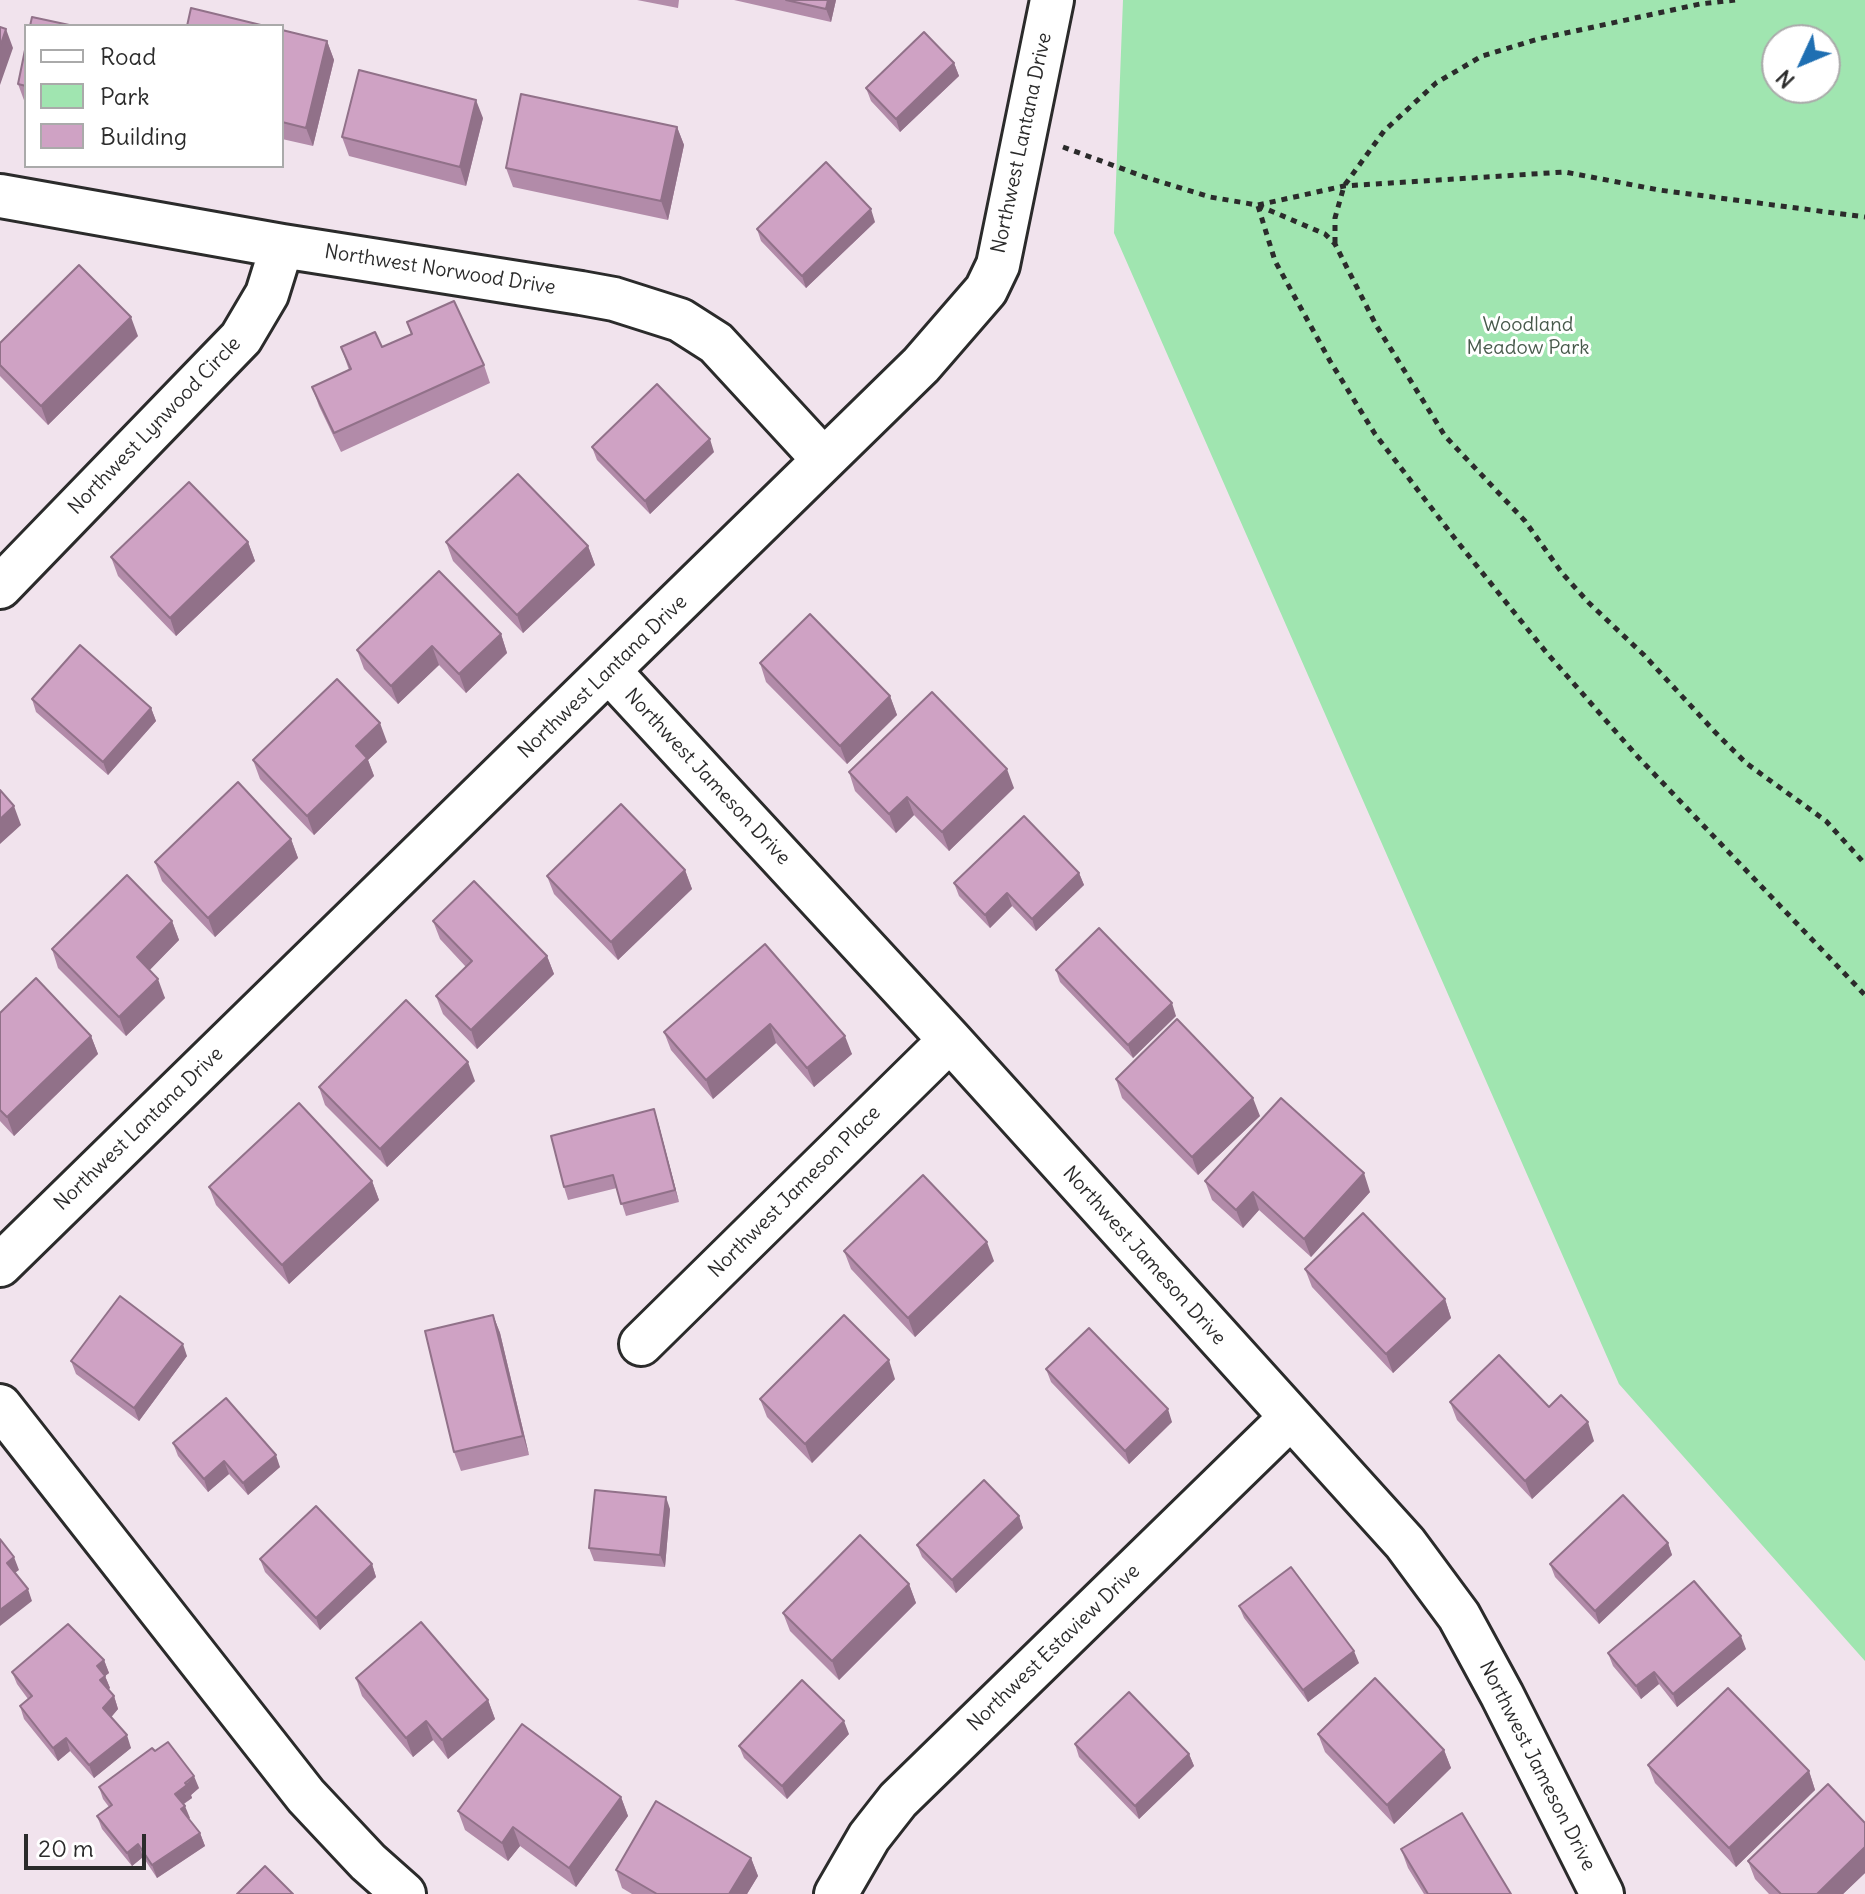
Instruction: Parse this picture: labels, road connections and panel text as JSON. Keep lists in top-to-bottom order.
{
  "streets": {
    "street": [
      "Northwest Lantana Drive",
      "Northwest Norwood Drive",
      "Northwest Lynwood Circle",
      "Northwest Jameson Drive",
      "Northwest Jameson Place",
      "Northwest Estaview Drive"
    ]
  },
  "crossings": [
    ["Northwest Lantana Drive", "Northwest Norwood Drive"],
    ["Northwest Lantana Drive", "Northwest Jameson Drive"],
    ["Northwest Norwood Drive", "Northwest Lynwood Circle"],
    ["Northwest Jameson Drive", "Northwest Jameson Place"],
    ["Northwest Jameson Drive", "Northwest Estaview Drive"]
  ],
  "parks": ["Woodland Meadow Park"],
  "legend": ["Road", "Park", "Building"],
  "scale_bar": "20 m",
  "north": "bottom left"
}
